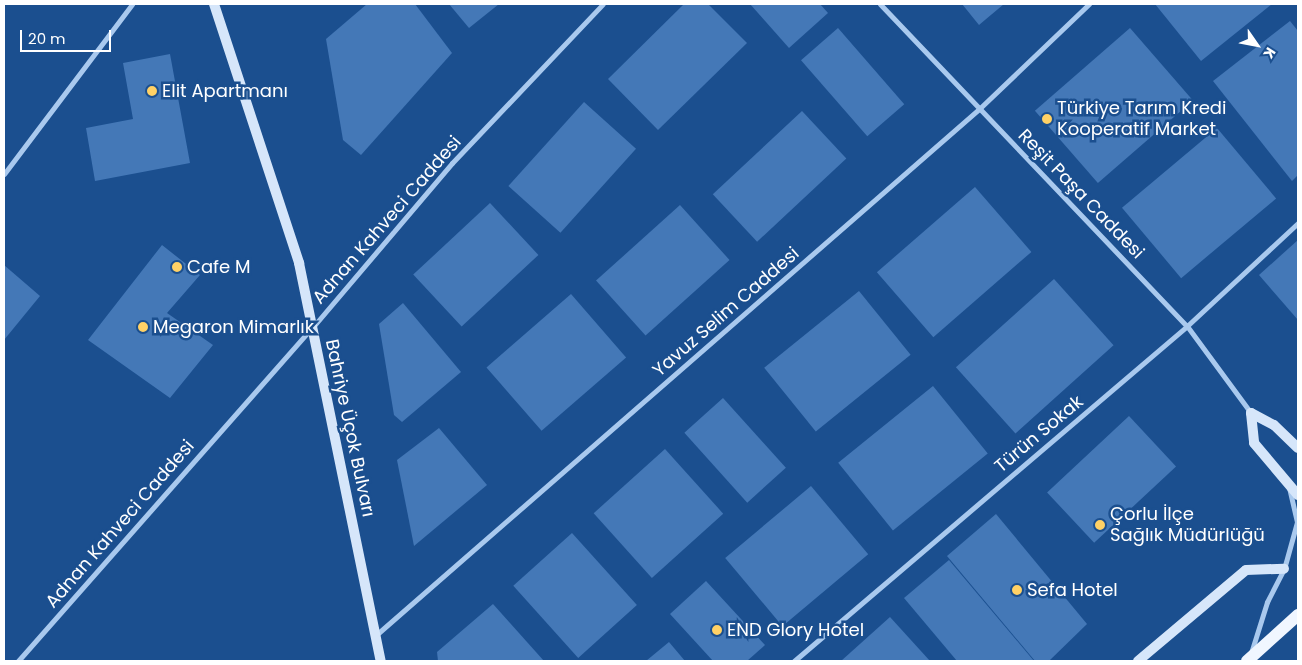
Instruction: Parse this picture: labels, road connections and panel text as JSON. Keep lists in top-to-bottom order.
{
  "streets": {
    "street": [
      "Reşit Paşa Caddesi",
      "Adnan Kahveci Caddesi",
      "Yavuz Selim Caddesi",
      "Bahriye Üçok Bulvarı",
      "Türün Sokak"
    ]
  },
  "crossings": [
    ["Reşit Paşa Caddesi", "Yavuz Selim Caddesi"],
    ["Reşit Paşa Caddesi", "Türün Sokak"],
    ["Adnan Kahveci Caddesi", "Bahriye Üçok Bulvarı"],
    ["Yavuz Selim Caddesi", "Bahriye Üçok Bulvarı"]
  ],
  "places": [
    "Elit Apartmanı",
    "Türkiye Tarım Kredi Kooperatif Market",
    "Cafe M",
    "Megaron Mimarlık",
    "Çorlu İlçe Sağlık Müdürlüğü",
    "Sefa Hotel",
    "END Glory Hotel"
  ],
  "scale_bar": "20 m",
  "north": "bottom right"
}
